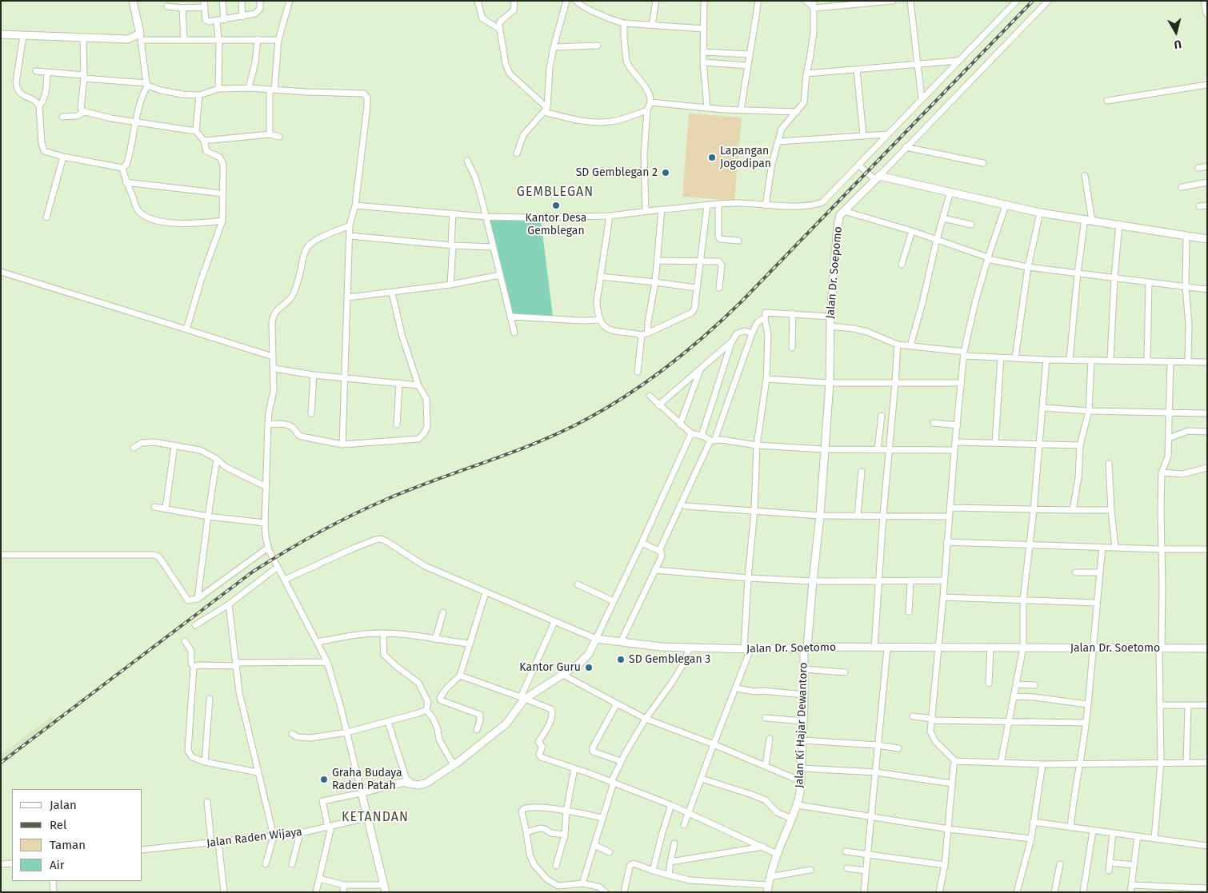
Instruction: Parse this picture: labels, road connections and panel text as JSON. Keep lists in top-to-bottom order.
{
  "streets": {
    "street": [
      "Jalan Dr. Soepomo",
      "Jalan Dr. Soetomo",
      "Jalan Ki Hajar Dewantoro",
      "Jalan Raden Wijaya"
    ]
  },
  "crossings": [
    ["Jalan Dr. Soepomo", "Jalan Dr. Soetomo"],
    ["Jalan Dr. Soepomo", "Jalan Ki Hajar Dewantoro"],
    ["Jalan Dr. Soetomo", "Jalan Ki Hajar Dewantoro"]
  ],
  "districts": ["GEMBLEGAN", "KETANDAN"],
  "places": [
    "Lapangan Jogodipan",
    "SD Gemblegan 2",
    "Kantor Desa Gemblegan",
    "SD Gemblegan 3",
    "Kantor Guru",
    "Graha Budaya Raden Patah"
  ],
  "legend": [
    "Jalan",
    "Rel",
    "Taman",
    "Air"
  ],
  "north": "bottom"
}
